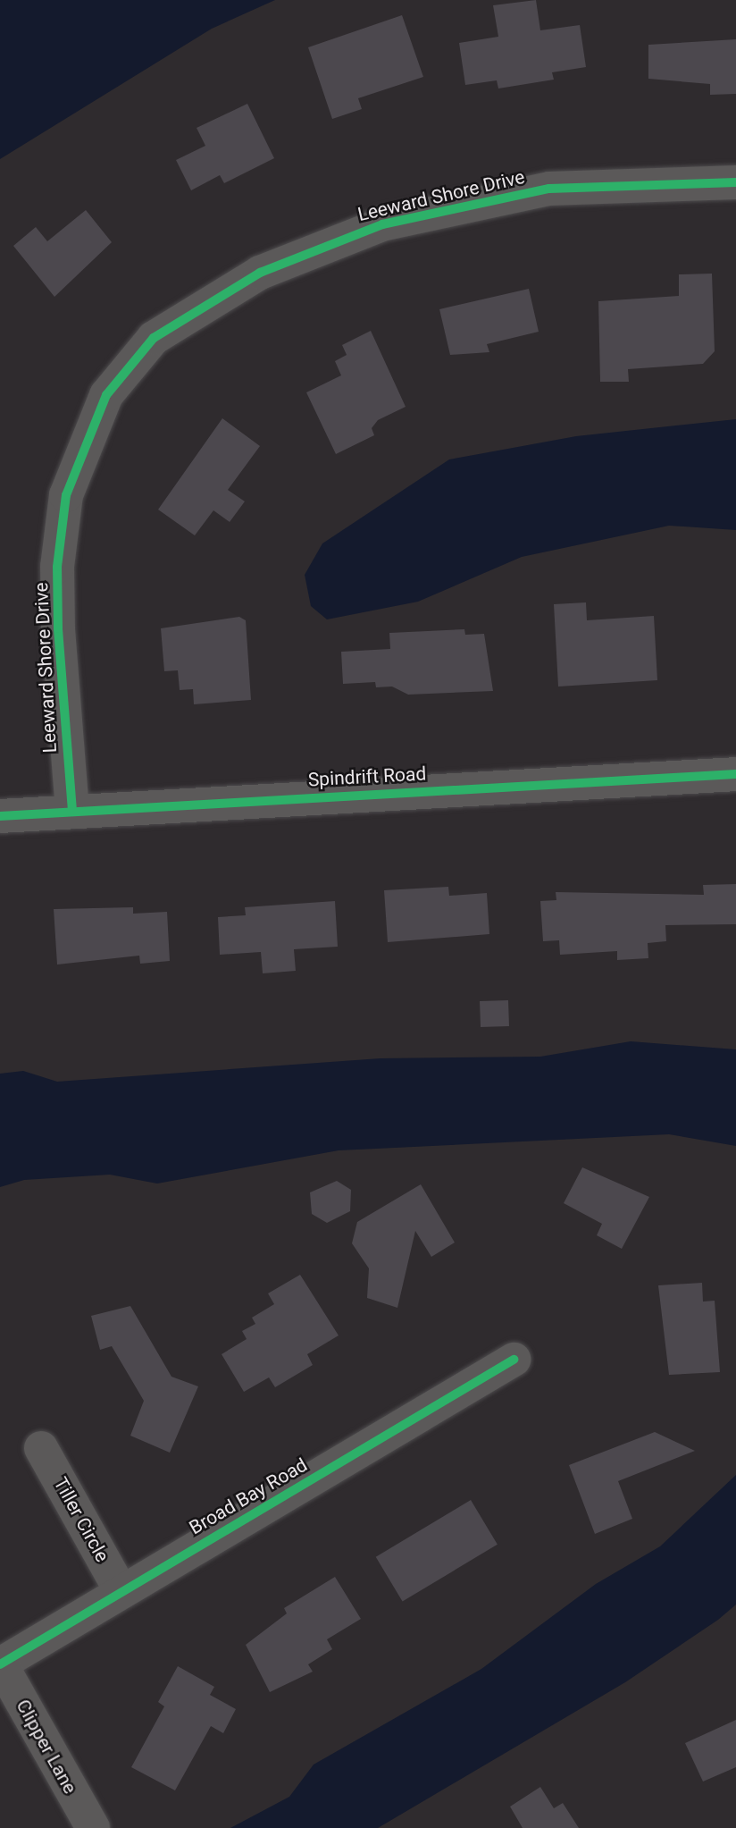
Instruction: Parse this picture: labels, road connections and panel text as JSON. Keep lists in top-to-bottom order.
{
  "streets": {
    "street": [
      "Leeward Shore Drive",
      "Spindrift Road",
      "Broad Bay Road",
      "Tiller Circle",
      "Clipper Lane"
    ]
  },
  "crossings": [
    ["Leeward Shore Drive", "Spindrift Road"],
    ["Broad Bay Road", "Tiller Circle"],
    ["Broad Bay Road", "Clipper Lane"]
  ]
}
